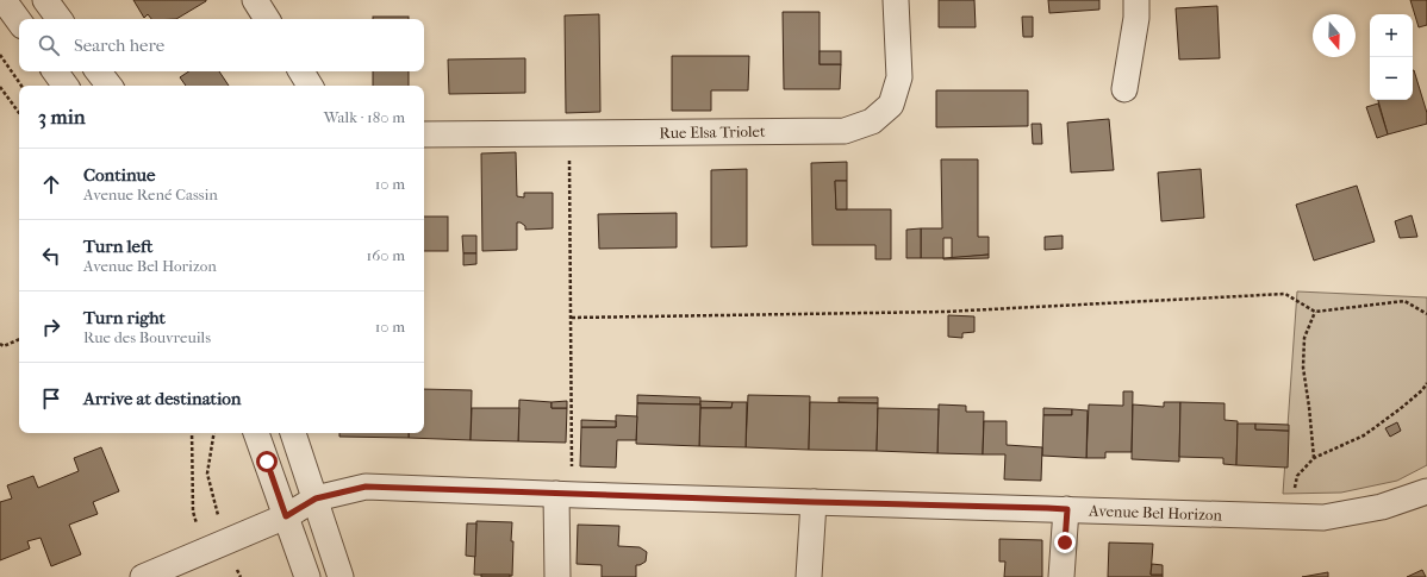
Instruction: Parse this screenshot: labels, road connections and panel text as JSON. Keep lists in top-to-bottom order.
{
  "streets": {
    "street": ["Rue Elsa Triolet", "Avenue Bel Horizon"]
  },
  "north": "bottom",
  "page": {
    "map_buttons": ["+", "−"],
    "search": "Search here",
    "heading": ["3 min", "Walk · 180 m"],
    "list": [
      ["Continue", "Avenue René Cassin", "10 m"],
      ["Turn left", "Avenue Bel Horizon", "160 m"],
      ["Turn right", "Rue des Bouvreuils", "10 m"],
      "Arrive at destination"
    ]
  }
}
